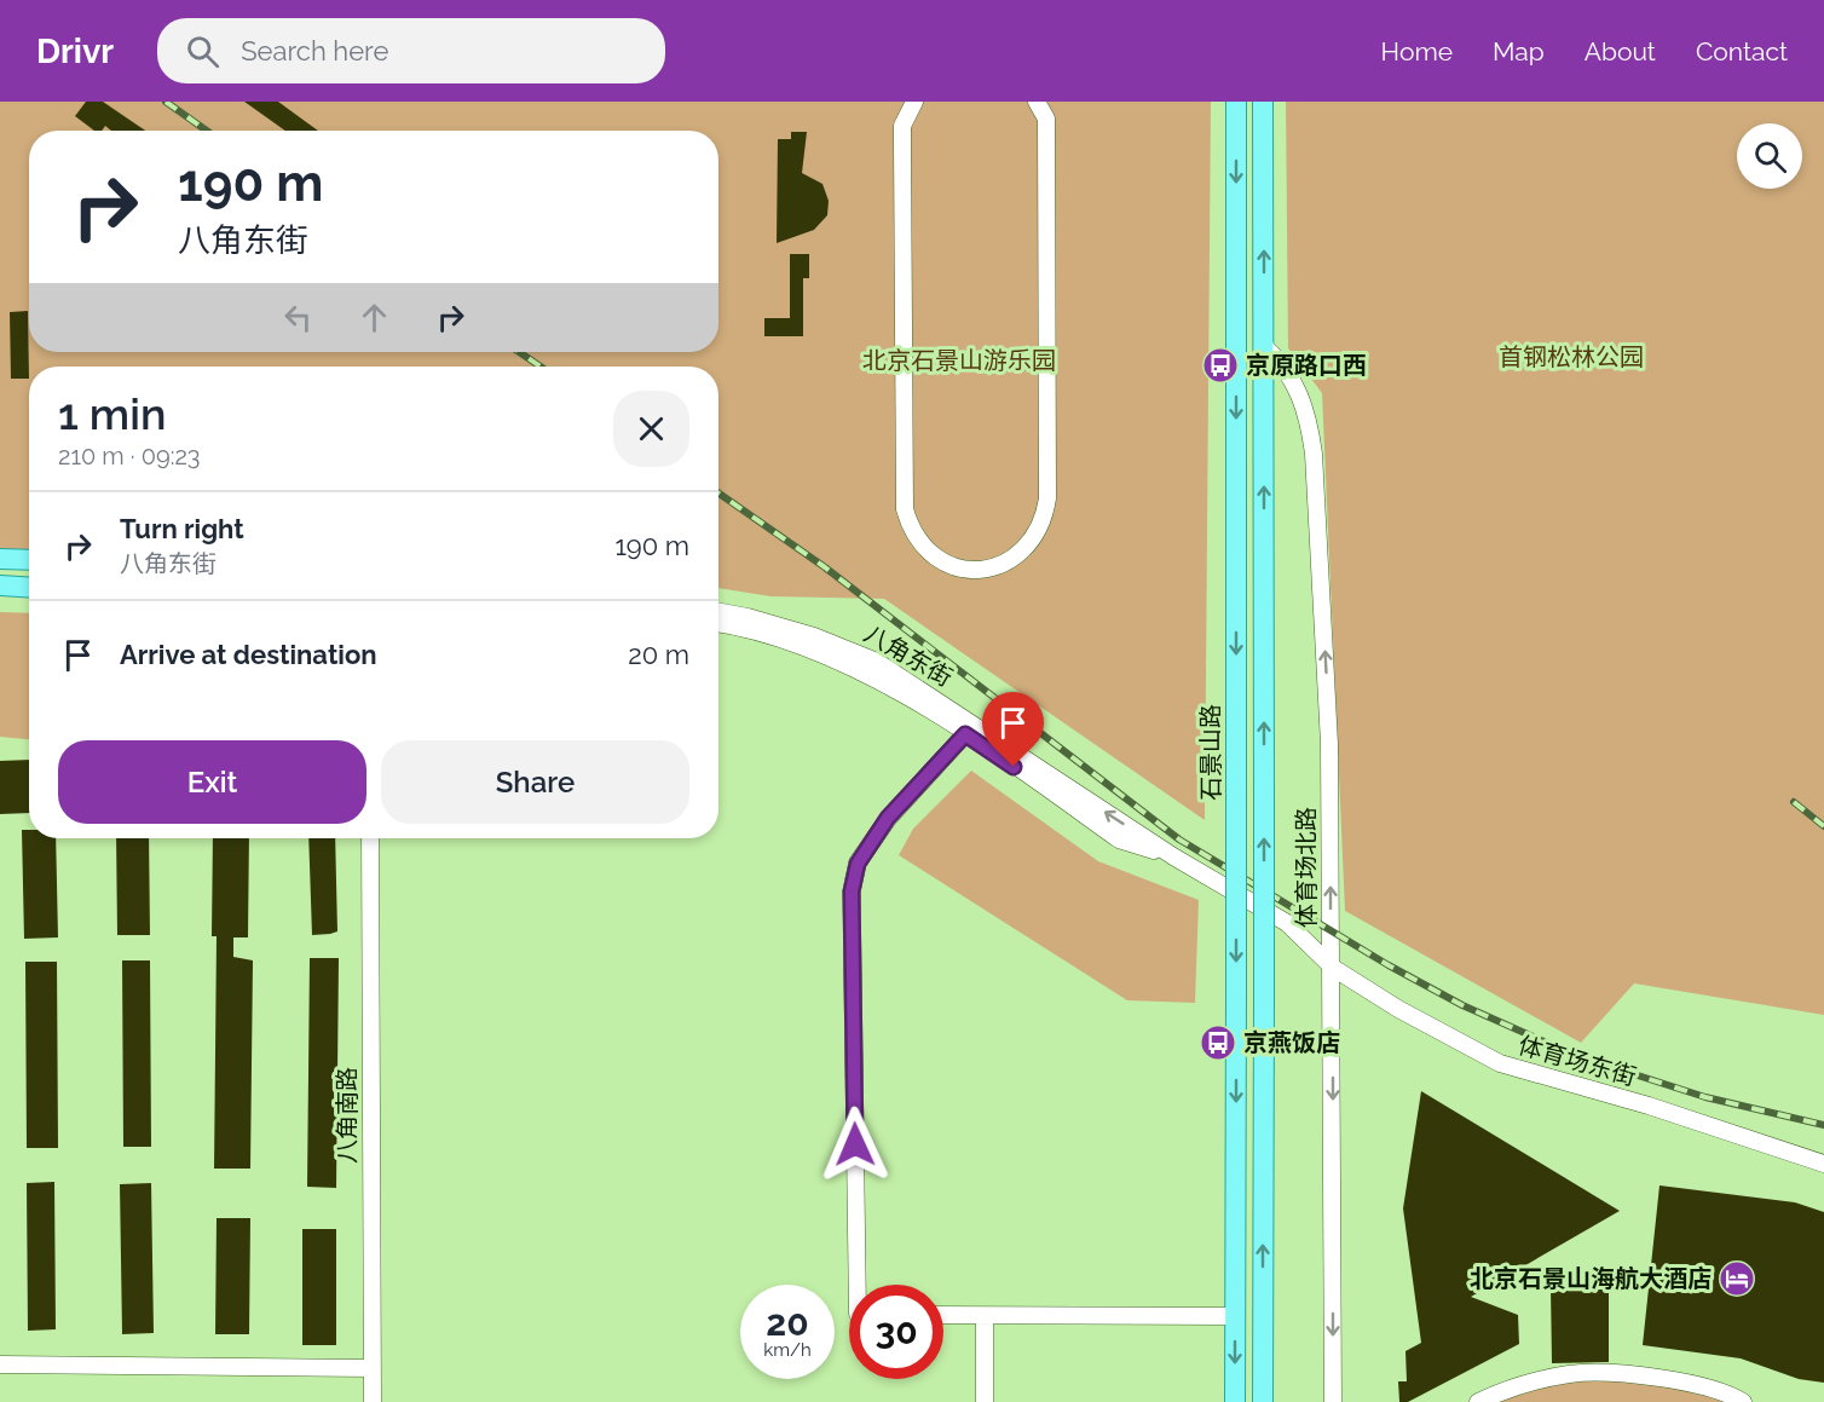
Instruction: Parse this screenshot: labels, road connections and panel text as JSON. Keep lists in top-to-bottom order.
{
  "streets": {
    "main road": ["石景山路"],
    "street": [
      "八角东街",
      "体育场北路",
      "体育场东街",
      "八角南路"
    ]
  },
  "crossings": [
    ["八角东街", "体育场北路"],
    ["八角东街", "体育场东街"],
    ["体育场北路", "体育场东街"]
  ],
  "parks": ["首钢松林公园", "北京石景山游乐园"],
  "places": {
    "bus stop": ["京原路口西", "京燕饭店"],
    "hotel": ["北京石景山海航大酒店"]
  },
  "page": {
    "header": "Drivr",
    "search": "Search here",
    "nav": [
      "Home",
      "Map",
      "About",
      "Contact"
    ],
    "turn": ["190 m", "八角东街"],
    "heading": ["1 min", "210 m · 09:23"],
    "list": [
      {
        "name": "Turn right",
        "note": "八角东街",
        "value": "190 m"
      },
      {
        "name": "Arrive at destination",
        "value": "20 m"
      }
    ],
    "buttons": ["Exit", "Share"],
    "speed": "20 km/h",
    "limit": "30"
  }
}
